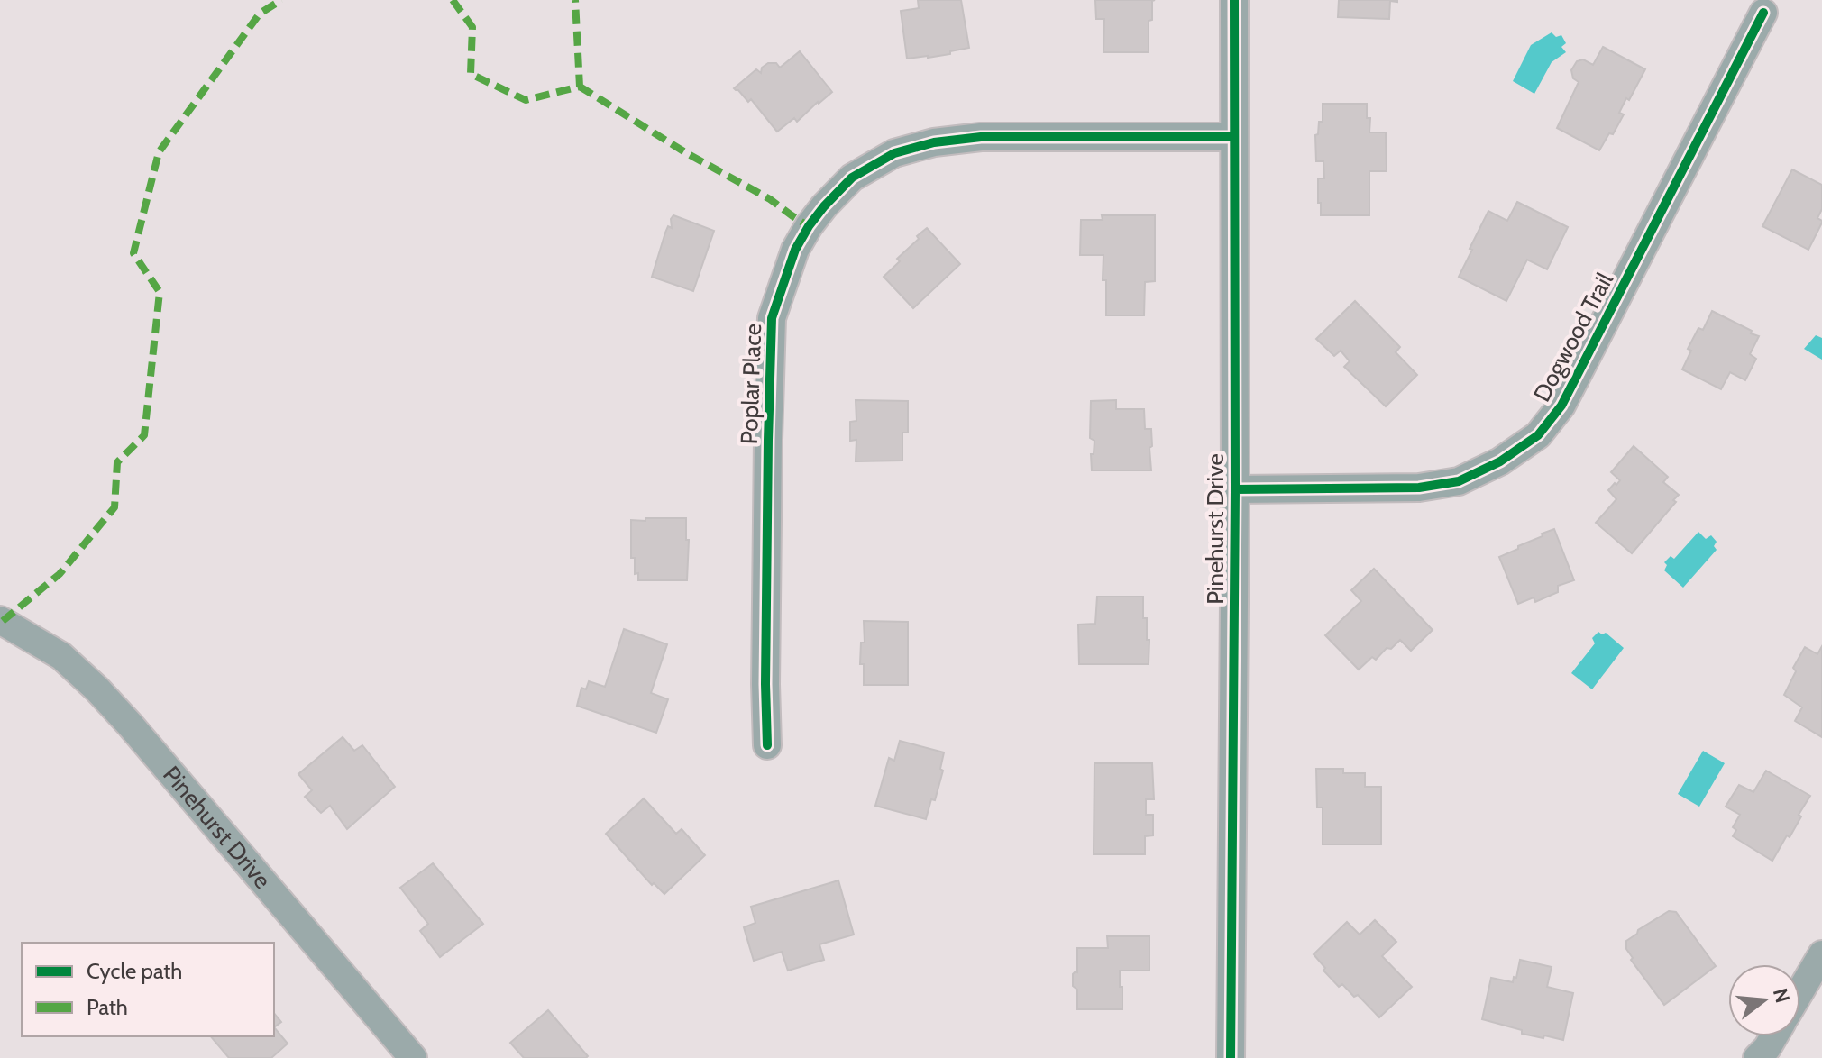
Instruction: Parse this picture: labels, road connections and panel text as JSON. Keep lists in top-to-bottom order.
{
  "streets": {
    "street": ["Dogwood Trail", "Poplar Place", "Pinehurst Drive"]
  },
  "crossings": [
    ["Dogwood Trail", "Pinehurst Drive"],
    ["Poplar Place", "Pinehurst Drive"]
  ],
  "legend": ["Cycle path", "Path"],
  "north": "right"
}
